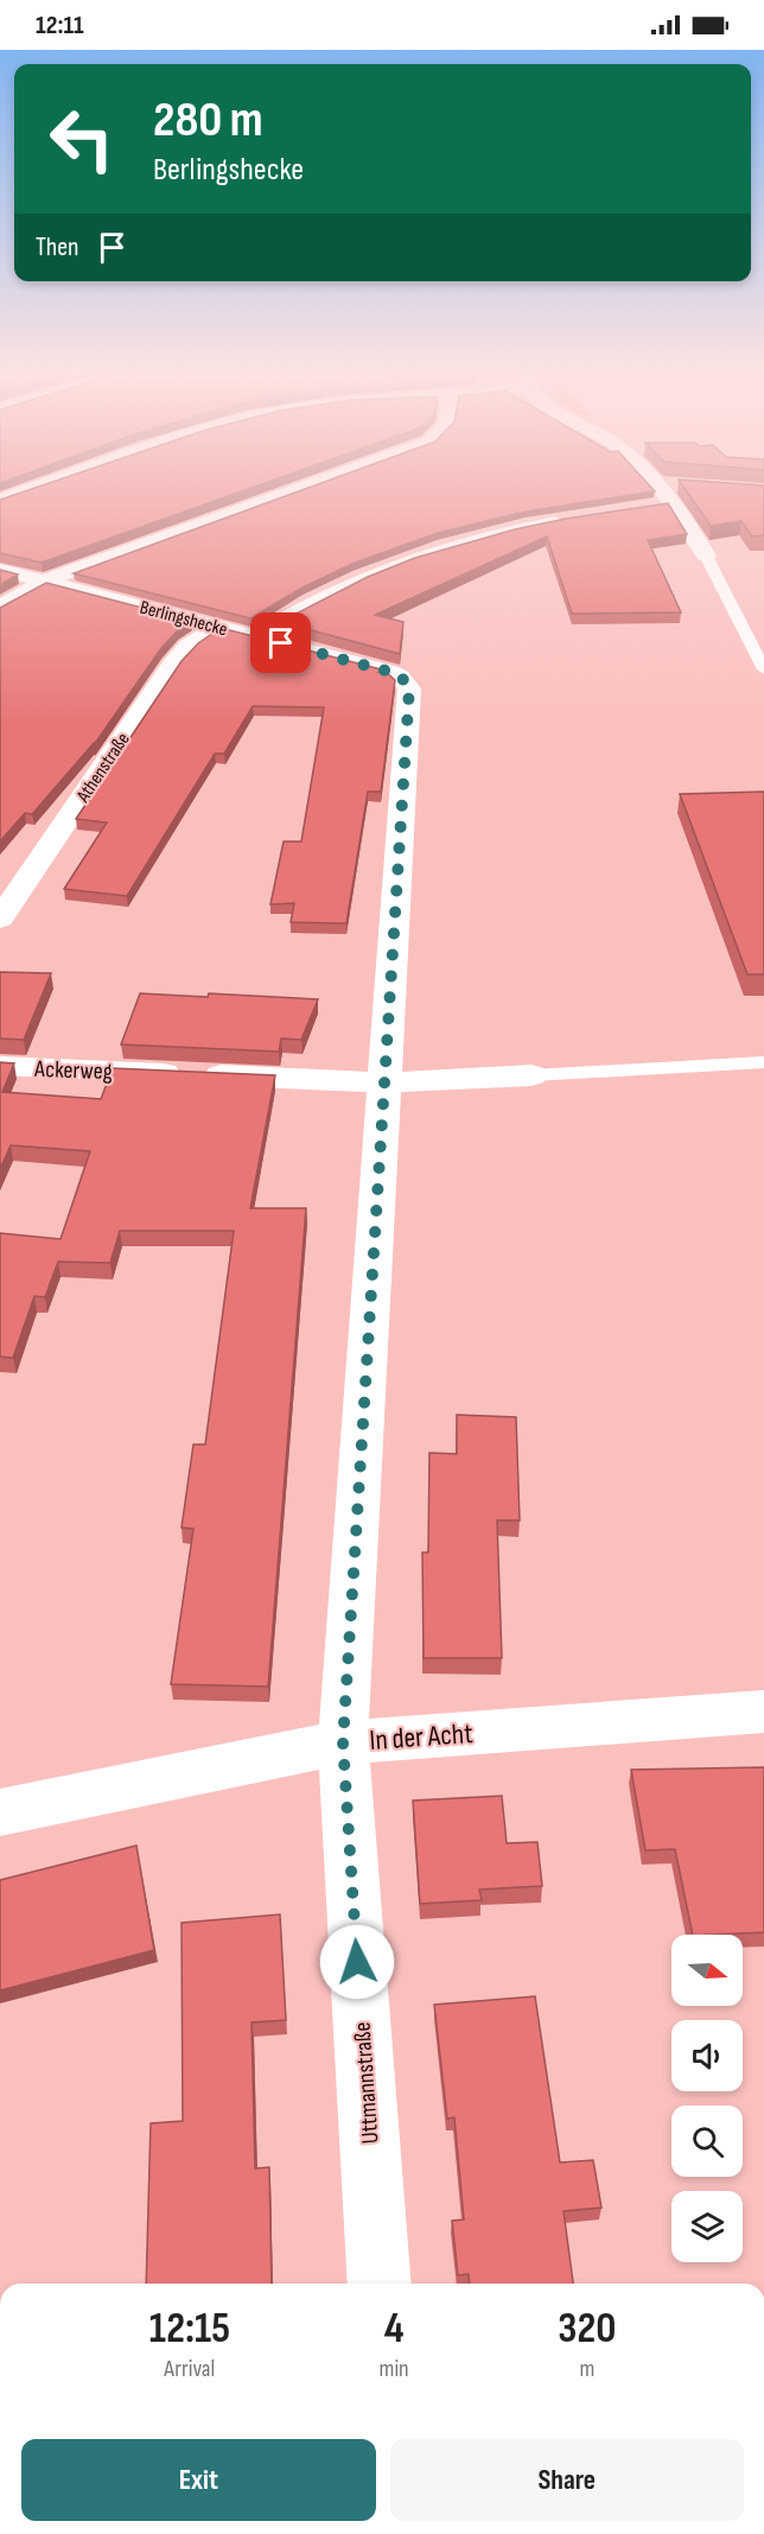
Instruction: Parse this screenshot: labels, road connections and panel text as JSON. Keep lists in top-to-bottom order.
{
  "streets": {
    "street": [
      "Berlingshecke",
      "Athenstraße",
      "Ackerweg",
      "In der Acht",
      "Uttmannstraße"
    ]
  },
  "crossings": [
    ["Berlingshecke", "Athenstraße"],
    ["Berlingshecke", "Uttmannstraße"],
    ["Ackerweg", "Uttmannstraße"],
    ["In der Acht", "Uttmannstraße"]
  ],
  "north": "right",
  "page": {
    "status": "12:11",
    "turn": ["280 m", "Berlingshecke"],
    "then": "Then",
    "eta": [
      "12:15",
      "Arrival",
      "4",
      "min",
      "320",
      "m"
    ],
    "buttons": ["Exit", "Share"]
  }
}
